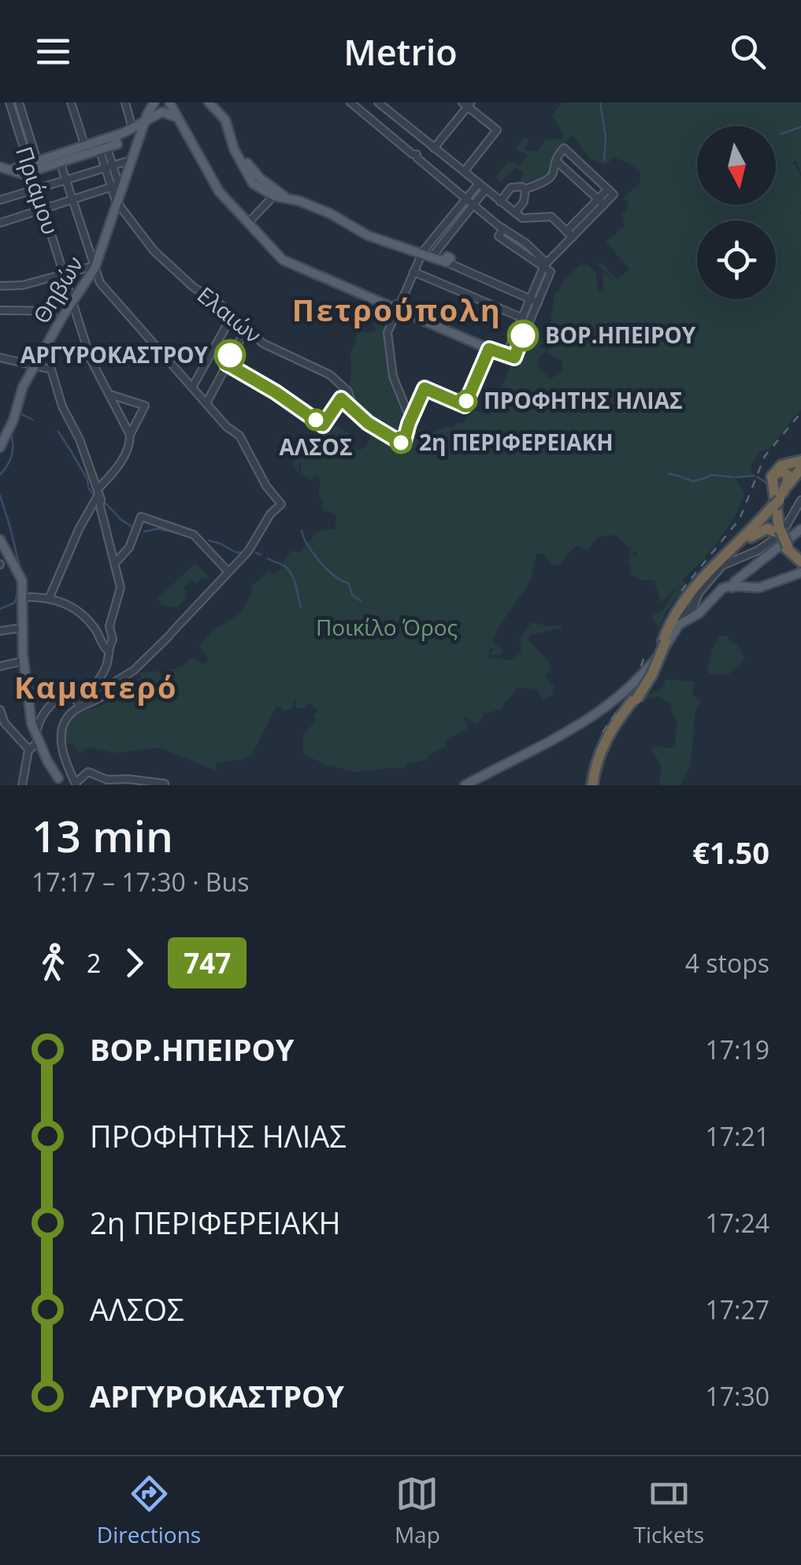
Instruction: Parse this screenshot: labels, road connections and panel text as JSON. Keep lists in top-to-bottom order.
{
  "streets": {
    "main road": ["Θηβών"],
    "street": ["Πριάμου", "Ελαιών"]
  },
  "crossings": [
    ["Πριάμου", "Θηβών"],
    ["Θηβών", "Ελαιών"]
  ],
  "districts": ["Πετρούπολη", "Καματερό"],
  "parks": ["Ποικίλο Όρος"],
  "places": [
    "ΒΟΡ.ΗΠΕΙΡΟΥ",
    "ΑΡΓΥΡΟΚΑΣΤΡΟΥ",
    "ΠΡΟΦΗΤΗΣ ΗΛΙΑΣ",
    "ΑΛΣΟΣ",
    "2η ΠΕΡΙΦΕΡΕΙΑΚΗ"
  ],
  "lines": ["bus line 747"],
  "north": "bottom",
  "page": {
    "header": "Metrio",
    "heading": ["13 min", "17:17 – 17:30 · Bus", "€1.50"],
    "legs": ["2", "747", "4 stops"],
    "list": [
      {
        "name": "ΒΟΡ.ΗΠΕΙΡΟΥ",
        "value": "17:19"
      },
      {
        "name": "ΠΡΟΦΗΤΗΣ ΗΛΙΑΣ",
        "value": "17:21"
      },
      {
        "name": "2η ΠΕΡΙΦΕΡΕΙΑΚΗ",
        "value": "17:24"
      },
      {
        "name": "ΑΛΣΟΣ",
        "value": "17:27"
      },
      {
        "name": "ΑΡΓΥΡΟΚΑΣΤΡΟΥ",
        "value": "17:30"
      }
    ],
    "tabs": ["Directions", "Map", "Tickets"]
  }
}
